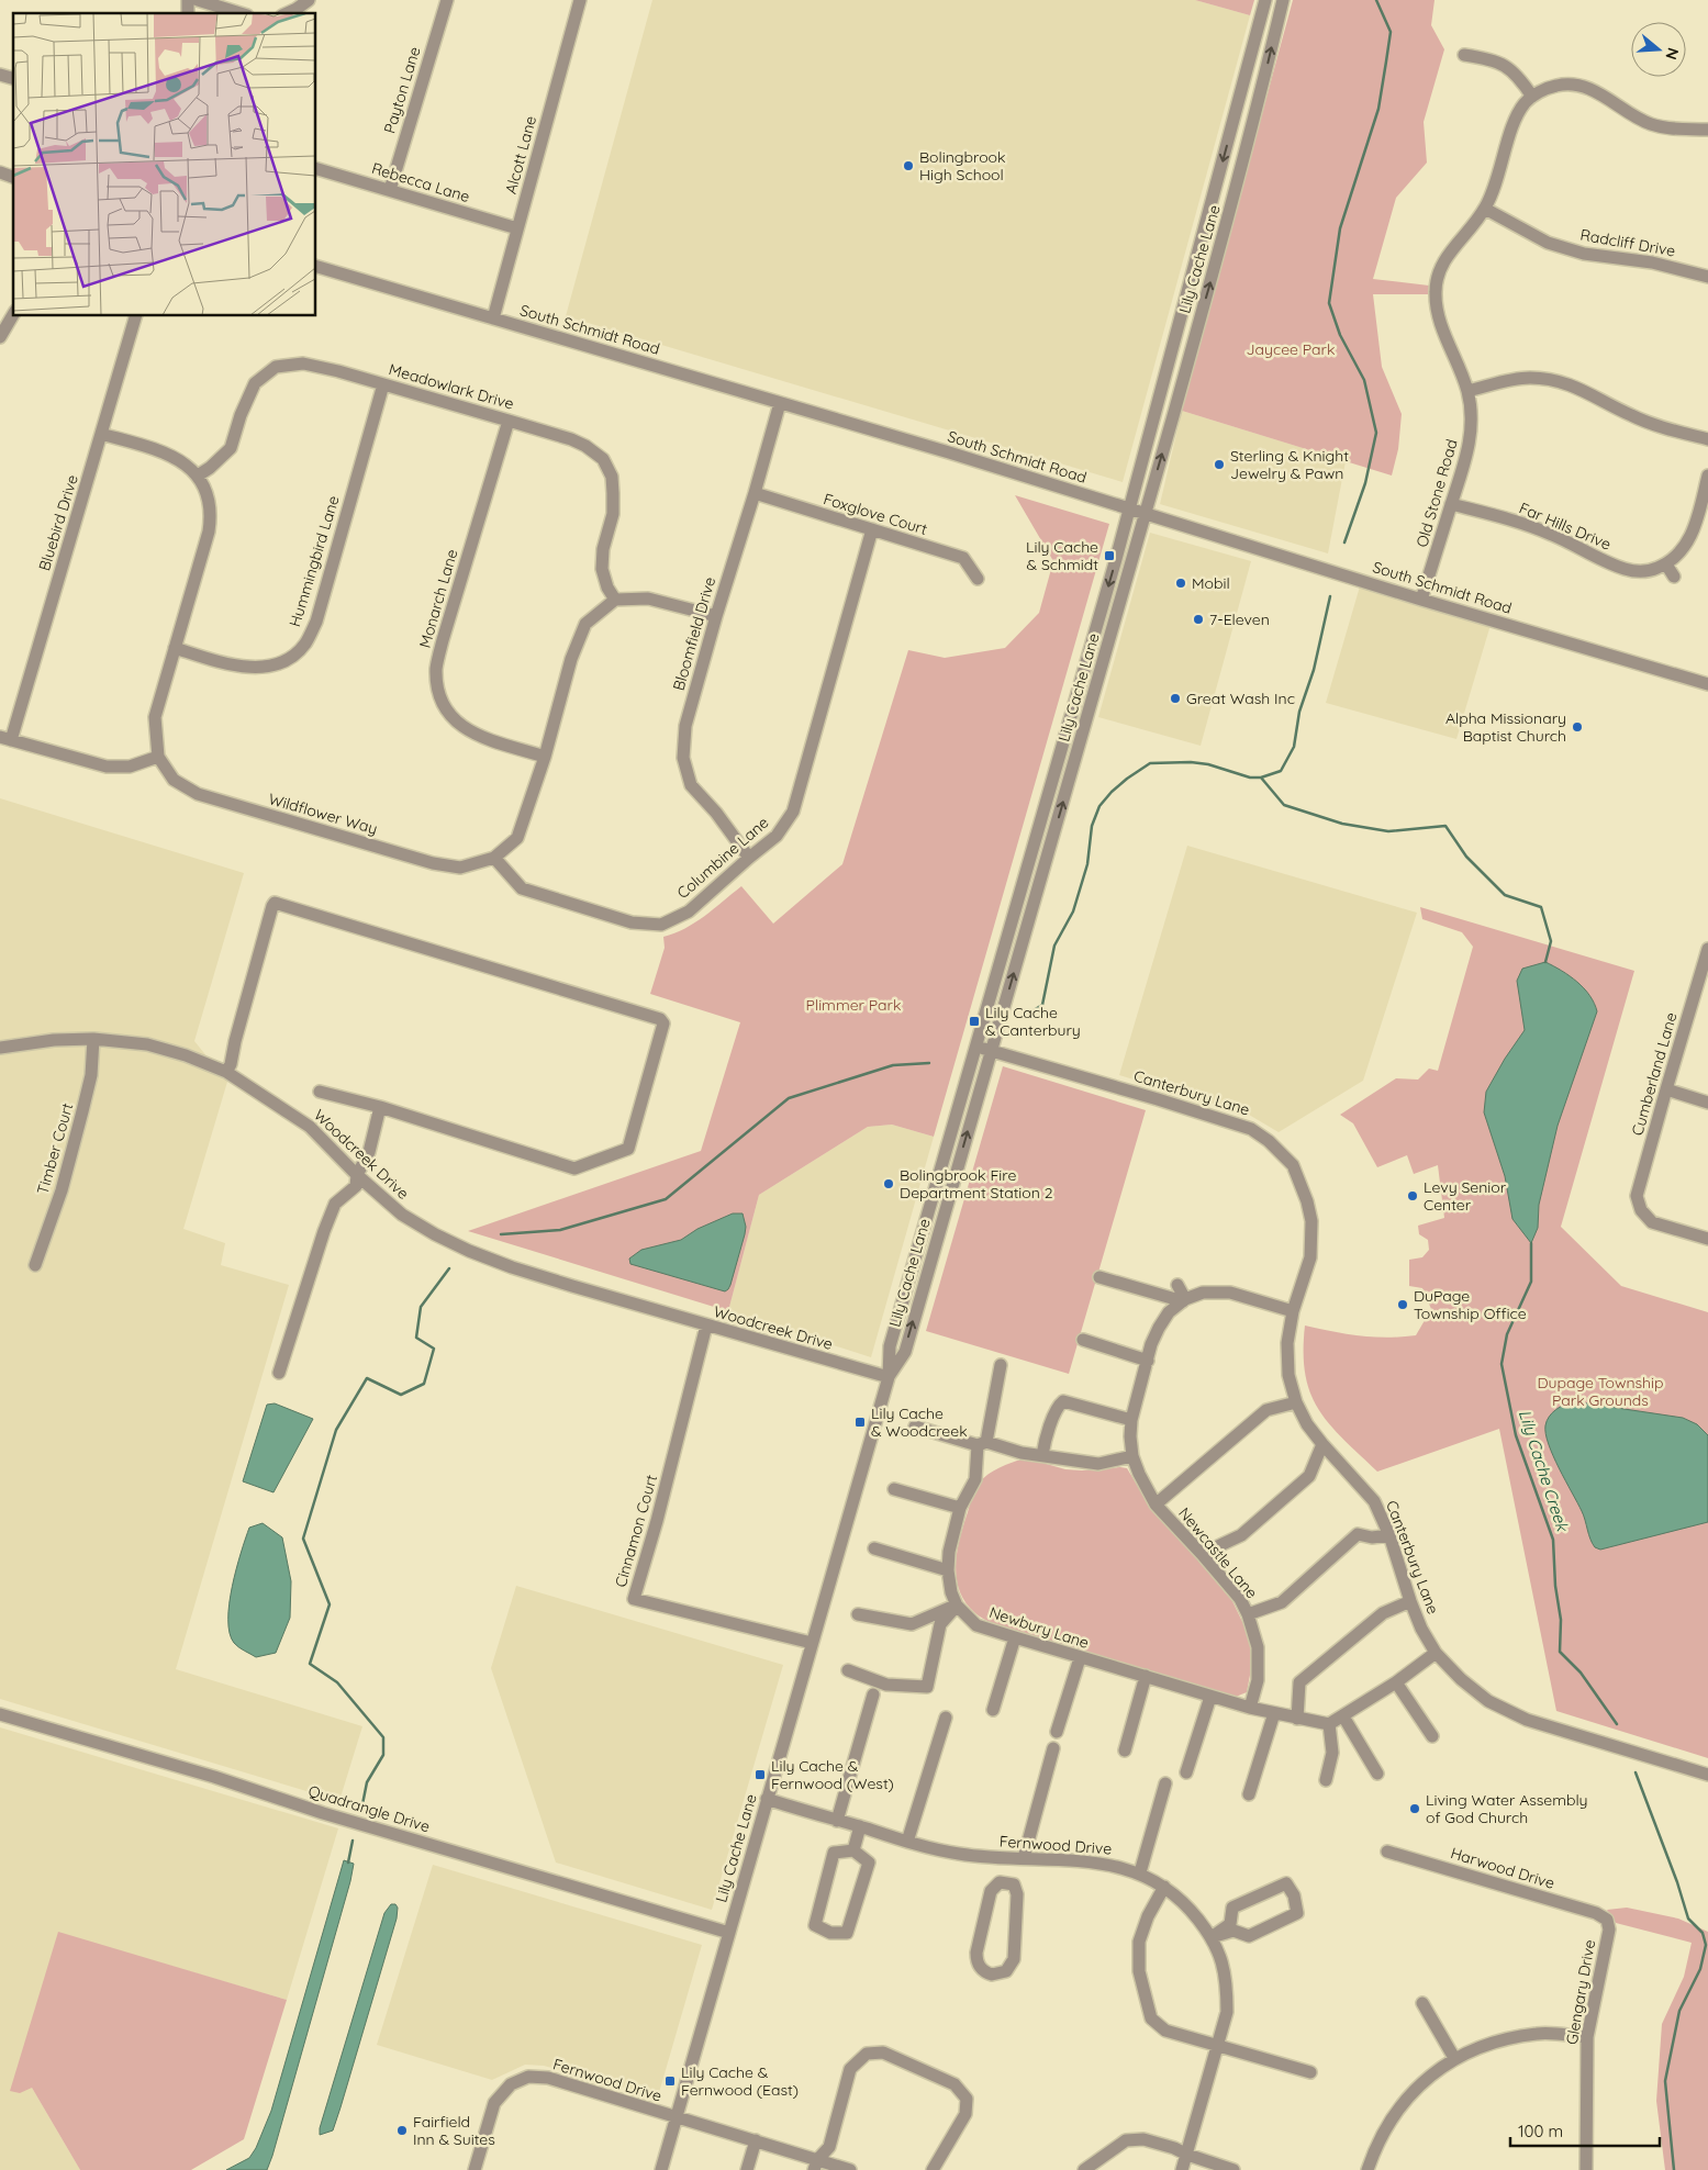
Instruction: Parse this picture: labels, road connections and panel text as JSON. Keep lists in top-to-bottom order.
{
  "streets": {
    "street": [
      "Payton Lane",
      "Alcott Lane",
      "Rebecca Lane",
      "Radcliff Drive",
      "Lily Cache Lane",
      "South Schmidt Road",
      "Meadowlark Drive",
      "Old Stone Road",
      "Foxglove Court",
      "Bluebird Drive",
      "Far Hills Drive",
      "Hummingbird Lane",
      "Monarch Lane",
      "Bloomfield Drive",
      "Wildflower Way",
      "Columbine Lane",
      "Cumberland Lane",
      "Canterbury Lane",
      "Timber Court",
      "Woodcreek Drive",
      "Cinnamon Court",
      "Newcastle Lane",
      "Newbury Lane",
      "Quadrangle Drive",
      "Fernwood Drive",
      "Harwood Drive",
      "Glengary Drive"
    ]
  },
  "crossings": [
    ["Payton Lane", "Rebecca Lane"],
    ["Alcott Lane", "Rebecca Lane"],
    ["Alcott Lane", "South Schmidt Road"],
    ["Radcliff Drive", "Old Stone Road"],
    ["Lily Cache Lane", "South Schmidt Road"],
    ["Lily Cache Lane", "Canterbury Lane"],
    ["Lily Cache Lane", "Woodcreek Drive"],
    ["Lily Cache Lane", "Cinnamon Court"],
    ["Lily Cache Lane", "Quadrangle Drive"],
    ["Lily Cache Lane", "Fernwood Drive"],
    ["South Schmidt Road", "Old Stone Road"],
    ["South Schmidt Road", "Bloomfield Drive"],
    ["Meadowlark Drive", "Hummingbird Lane"],
    ["Meadowlark Drive", "Monarch Lane"],
    ["Meadowlark Drive", "Wildflower Way"],
    ["Old Stone Road", "Far Hills Drive"],
    ["Foxglove Court", "Bloomfield Drive"],
    ["Foxglove Court", "Columbine Lane"],
    ["Bluebird Drive", "Wildflower Way"],
    ["Hummingbird Lane", "Wildflower Way"],
    ["Monarch Lane", "Wildflower Way"],
    ["Bloomfield Drive", "Columbine Lane"],
    ["Wildflower Way", "Columbine Lane"],
    ["Timber Court", "Woodcreek Drive"],
    ["Woodcreek Drive", "Cinnamon Court"],
    ["Newcastle Lane", "Newbury Lane"],
    ["Harwood Drive", "Glengary Drive"]
  ],
  "water": ["Lily Cache Creek"],
  "parks": ["Jaycee Park", "Plimmer Park", "Dupage Township Park Grounds"],
  "places": {
    "other": [
      "Bolingbrook High School",
      "Sterling & Knight Jewelry & Pawn",
      "Mobil",
      "7-Eleven",
      "Great Wash Inc",
      "Alpha Missionary Baptist Church",
      "Bolingbrook Fire Department Station 2",
      "Levy Senior Center",
      "DuPage Township Office",
      "Living Water Assembly of God Church",
      "Fairfield Inn & Suites"
    ],
    "transit": [
      "Lily Cache & Schmidt",
      "Lily Cache & Canterbury",
      "Lily Cache & Woodcreek",
      "Lily Cache & Fernwood (West)",
      "Lily Cache & Fernwood (East)"
    ]
  },
  "scale_bar": "100 m",
  "north": "right"
}
